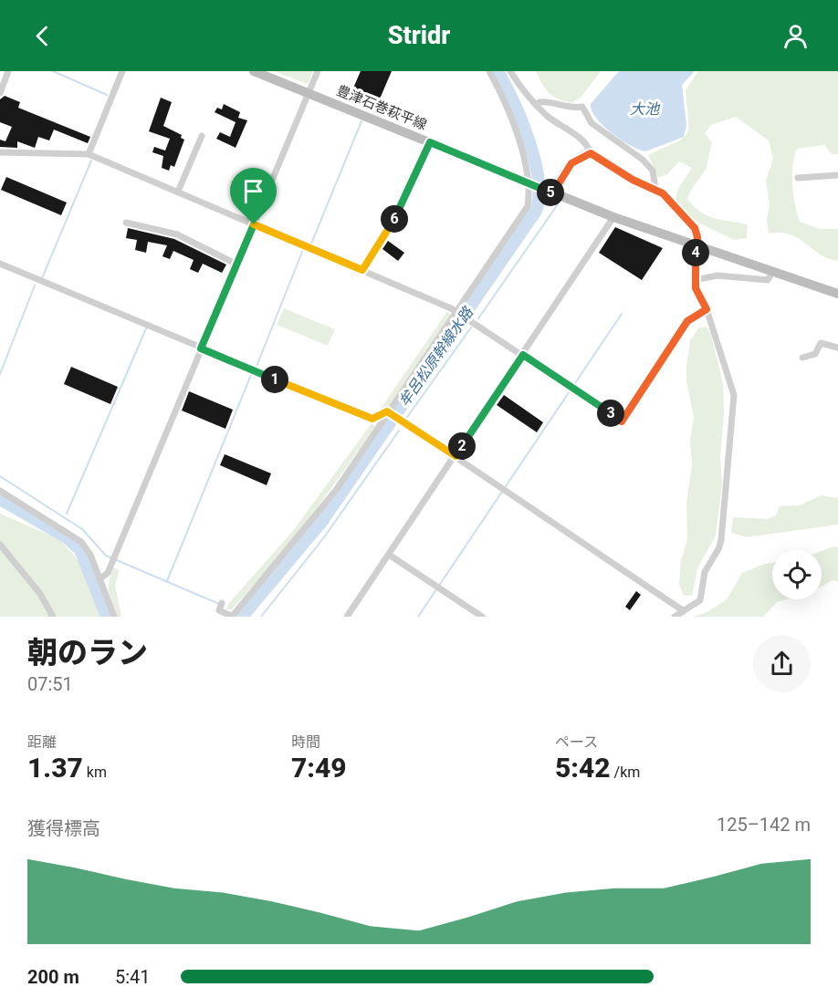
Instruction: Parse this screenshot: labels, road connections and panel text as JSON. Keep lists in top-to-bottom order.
{
  "streets": {
    "main road": ["豊津石巻萩平線"]
  },
  "water": ["大池", "牟呂松原幹線水路"],
  "page": {
    "header": "Stridr",
    "pins": [
      "5",
      "6",
      "4",
      "1",
      "3",
      "2"
    ],
    "heading": ["朝のラン", "07:51"],
    "stats": [
      ["距離", "1.37 km"],
      ["時間", "7:49"],
      ["ペース", "5:42 /km"]
    ],
    "chart": ["獲得標高", "125–142 m"],
    "list": [
      {
        "name": "200 m",
        "note": "5:41"
      }
    ]
  }
}
